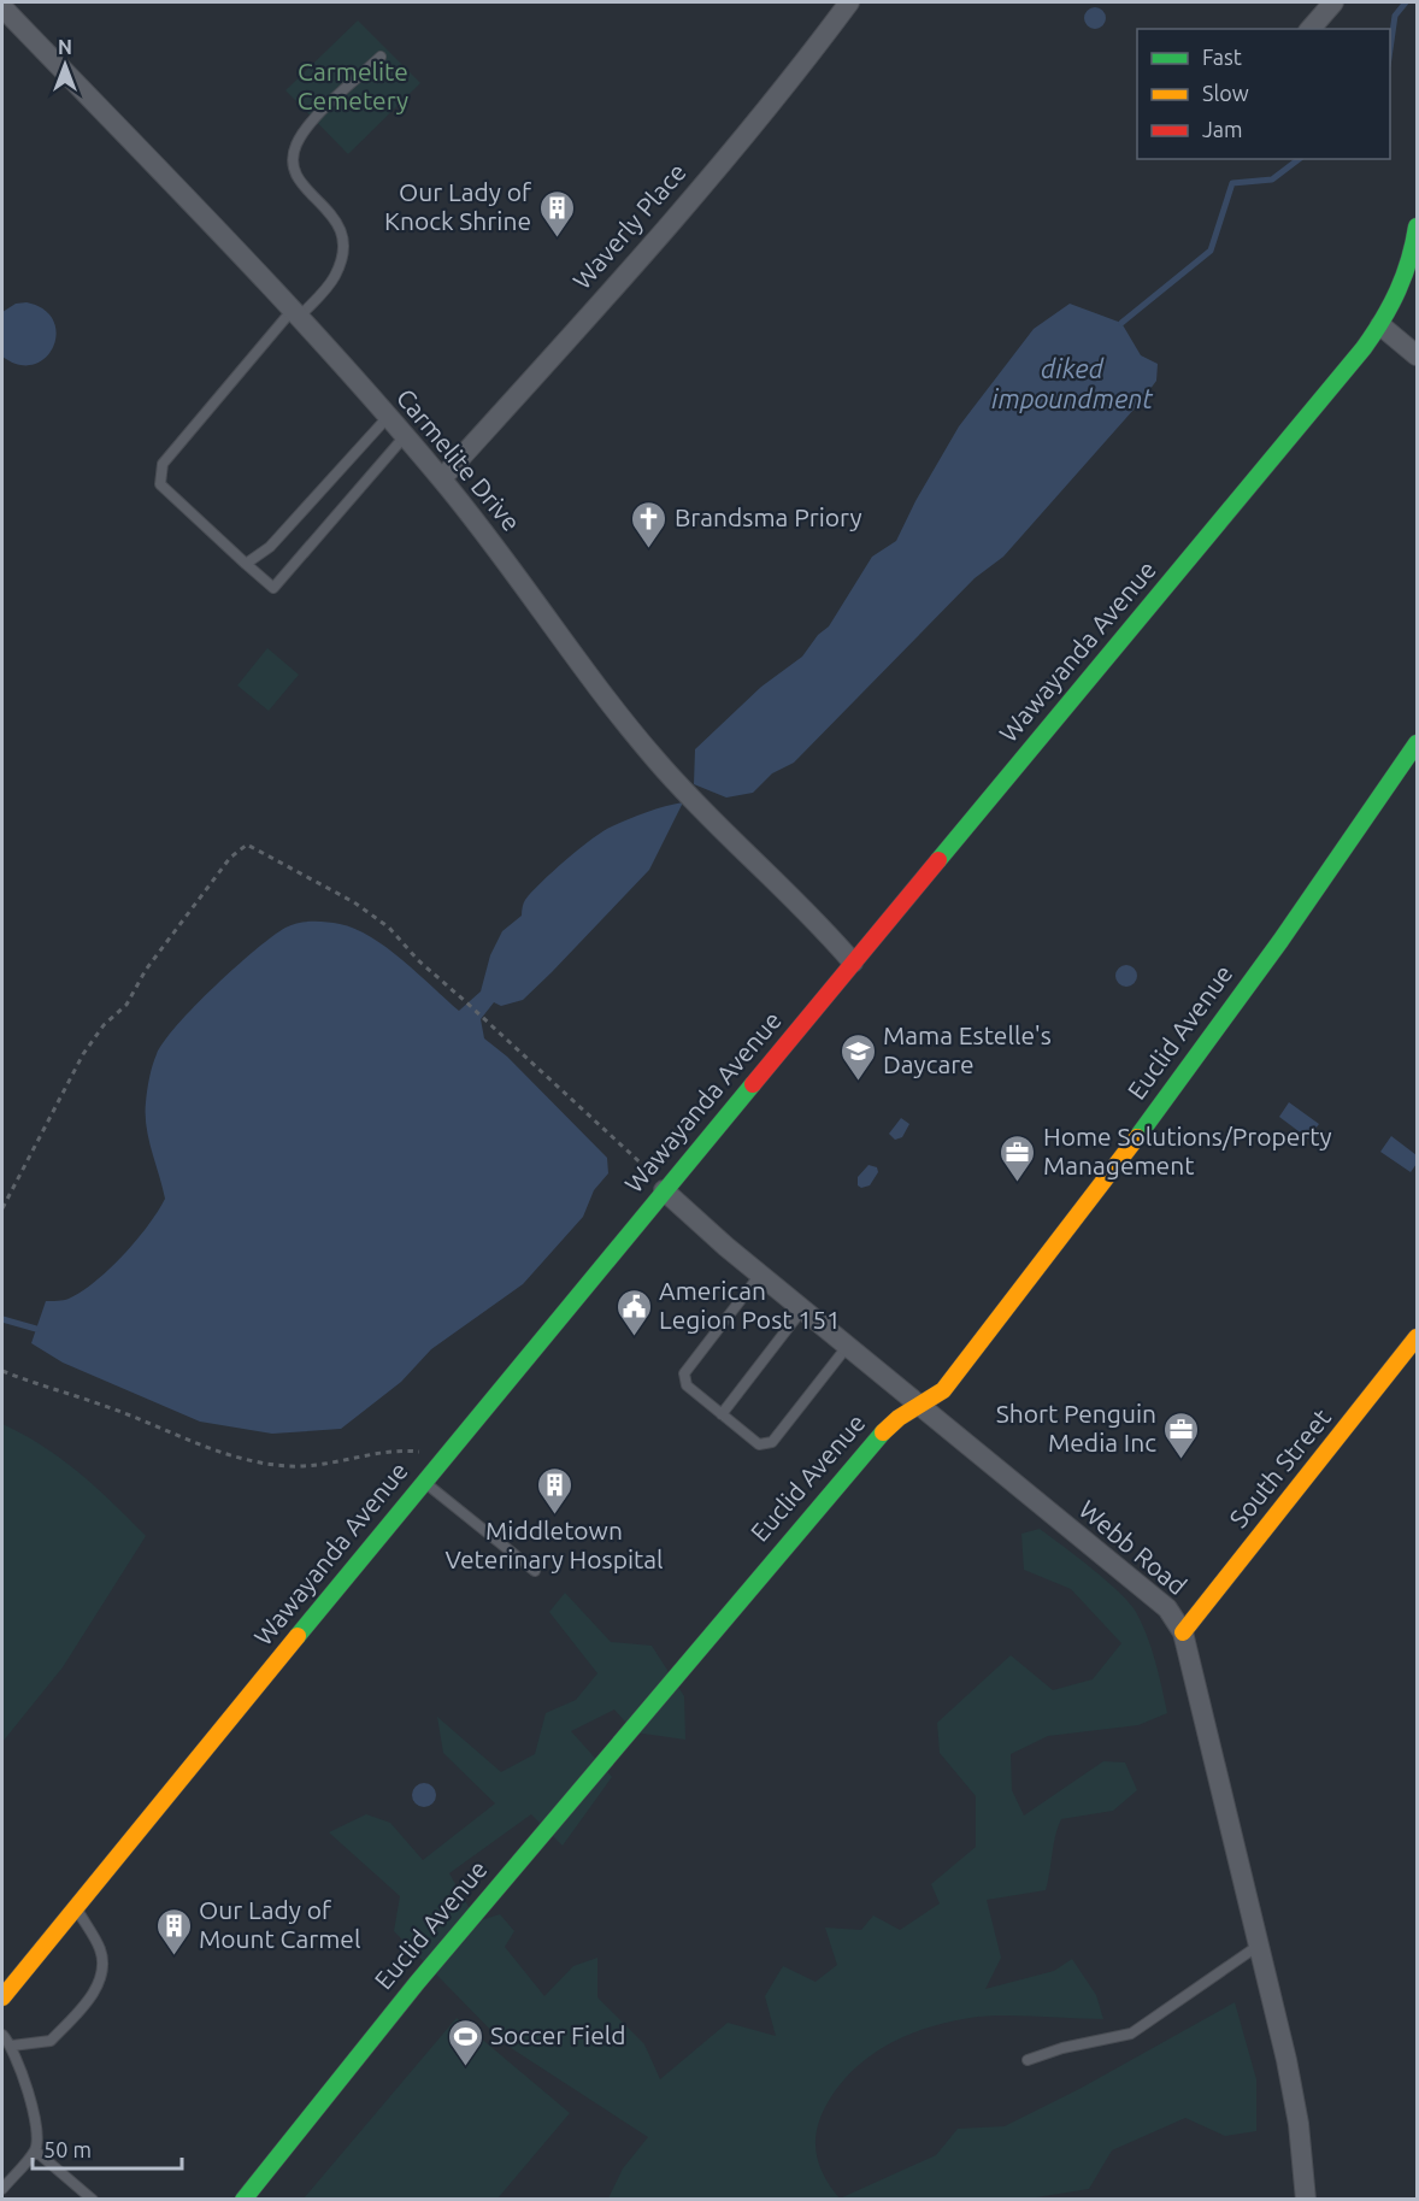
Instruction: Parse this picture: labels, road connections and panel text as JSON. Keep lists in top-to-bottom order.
{
  "streets": {
    "street": [
      "Waverly Place",
      "Carmelite Drive",
      "Wawayanda Avenue",
      "Euclid Avenue",
      "South Street",
      "Webb Road"
    ]
  },
  "crossings": [
    ["Waverly Place", "Carmelite Drive"],
    ["Carmelite Drive", "Wawayanda Avenue"],
    ["Wawayanda Avenue", "Webb Road"],
    ["Euclid Avenue", "Webb Road"],
    ["South Street", "Webb Road"]
  ],
  "water": ["diked impoundment"],
  "parks": ["Carmelite Cemetery"],
  "places": {
    "building": ["Our Lady of Knock Shrine", "Middletown Veterinary Hospital", "Our Lady of Mount Carmel"],
    "church": ["Brandsma Priory"],
    "school or university": ["Mama Estelle's Daycare"],
    "office": ["Home Solutions/Property Management", "Short Penguin Media Inc"],
    "public building": ["American Legion Post 151"],
    "sports": ["Soccer Field"]
  },
  "legend": ["Fast", "Slow", "Jam"],
  "scale_bar": "50 m",
  "north": "top"
}
